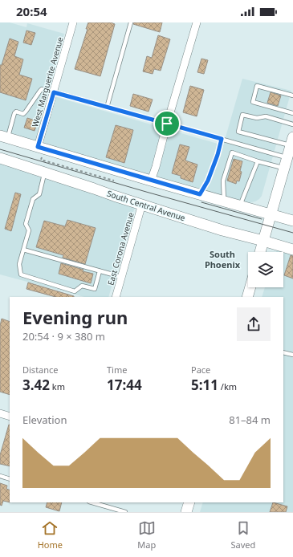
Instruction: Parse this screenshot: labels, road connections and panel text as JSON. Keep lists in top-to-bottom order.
{
  "streets": {
    "main road": ["South Central Avenue"],
    "street": ["West Marguerite Avenue", "East Corona Avenue"]
  },
  "crossings": [
    ["South Central Avenue", "East Corona Avenue"]
  ],
  "districts": ["South Phoenix"],
  "page": {
    "status": "20:54",
    "heading": ["Evening run", "20:54 · 9 × 380 m"],
    "stats": [
      ["Distance", "3.42 km"],
      ["Time", "17:44"],
      ["Pace", "5:11 /km"]
    ],
    "chart": ["Elevation", "81–84 m"],
    "tabs": ["Home", "Map", "Saved"]
  }
}
